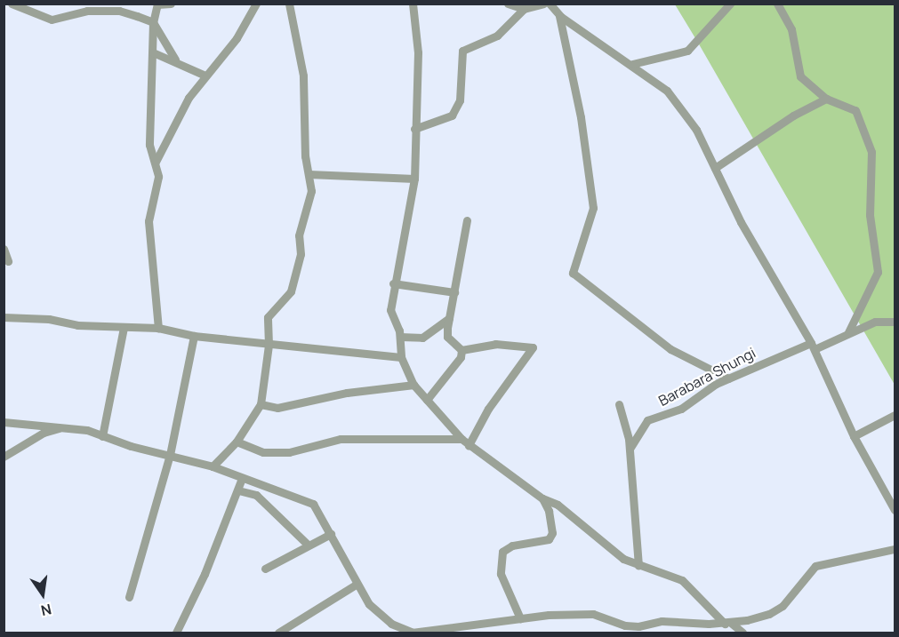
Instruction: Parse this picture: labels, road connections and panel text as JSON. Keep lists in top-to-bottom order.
{
  "streets": {
    "street": ["Barabara Shungi"]
  },
  "north": "bottom"
}
